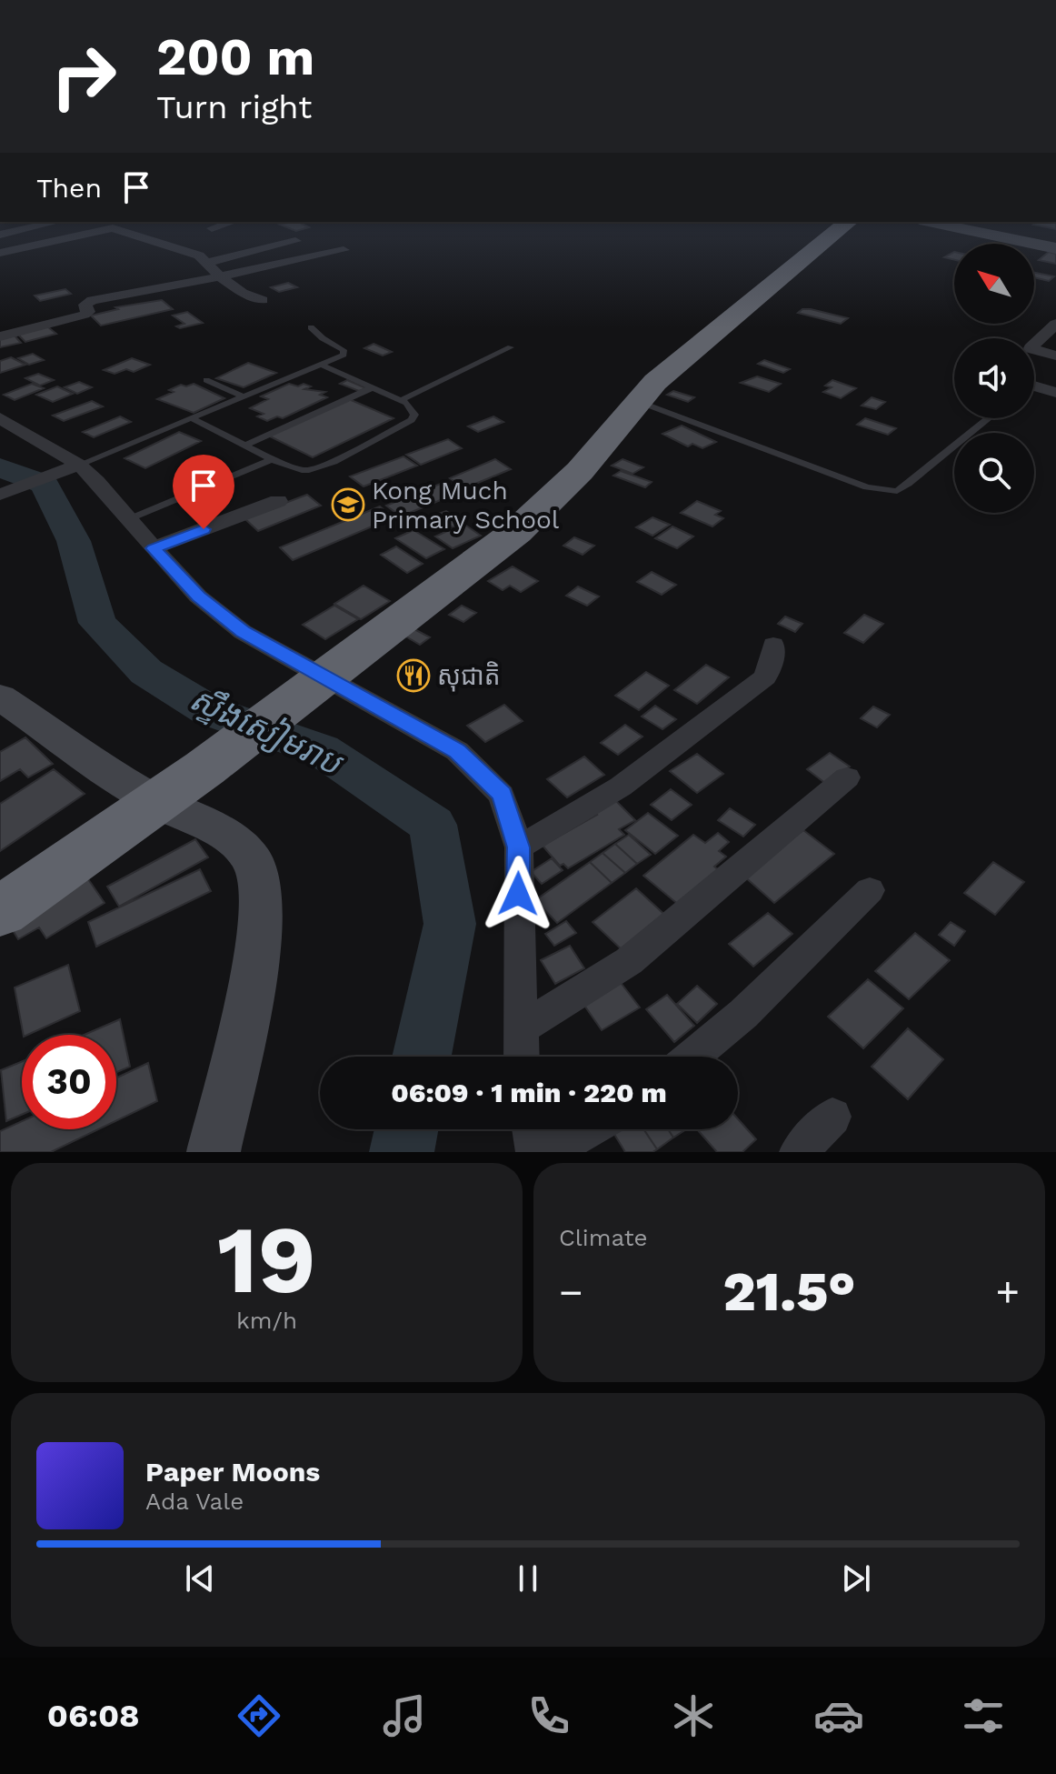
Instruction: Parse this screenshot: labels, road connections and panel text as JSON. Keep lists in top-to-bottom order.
{
  "water": ["ស្ទឹងសៀមរាប"],
  "places": {
    "school or university": ["Kong Much Primary School"],
    "restaurant": ["សុជាតិ"]
  },
  "north": "top left",
  "page": {
    "turn": ["200 m", "Turn right"],
    "then": "Then",
    "limit": "30",
    "trip": "06:09 · 1 min · 220 m",
    "tile": [
      ["19", "km/h"],
      "Climate"
    ],
    "heat": ["−", "21.5°", "+"],
    "song": ["Paper Moons", "Ada Vale"],
    "tabs": "06:08"
  }
}
